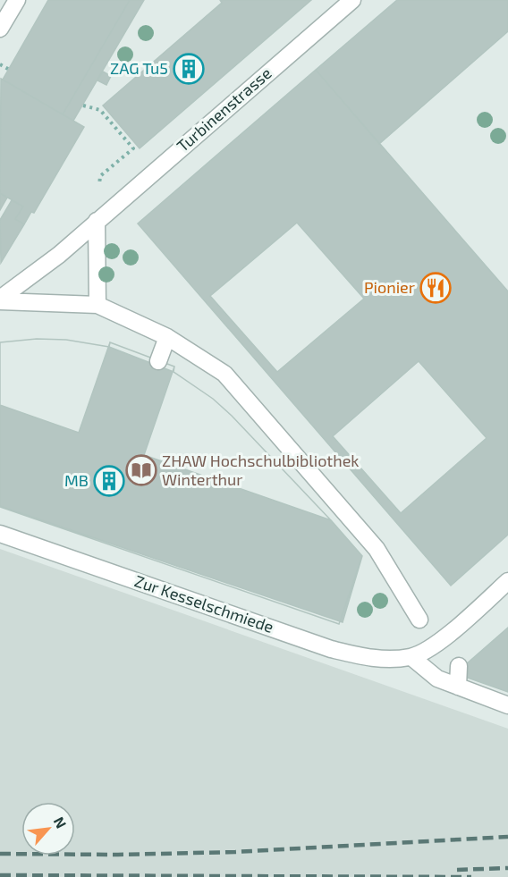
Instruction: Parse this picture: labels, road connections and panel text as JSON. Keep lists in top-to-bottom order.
{
  "streets": {
    "street": ["Turbinenstrasse", "Zur Kesselschmiede"]
  },
  "places": {
    "building": ["ZAG Tu5", "MB"],
    "restaurant": ["Pionier"],
    "library": ["ZHAW Hochschulbibliothek Winterthur"]
  },
  "north": "top right"
}
